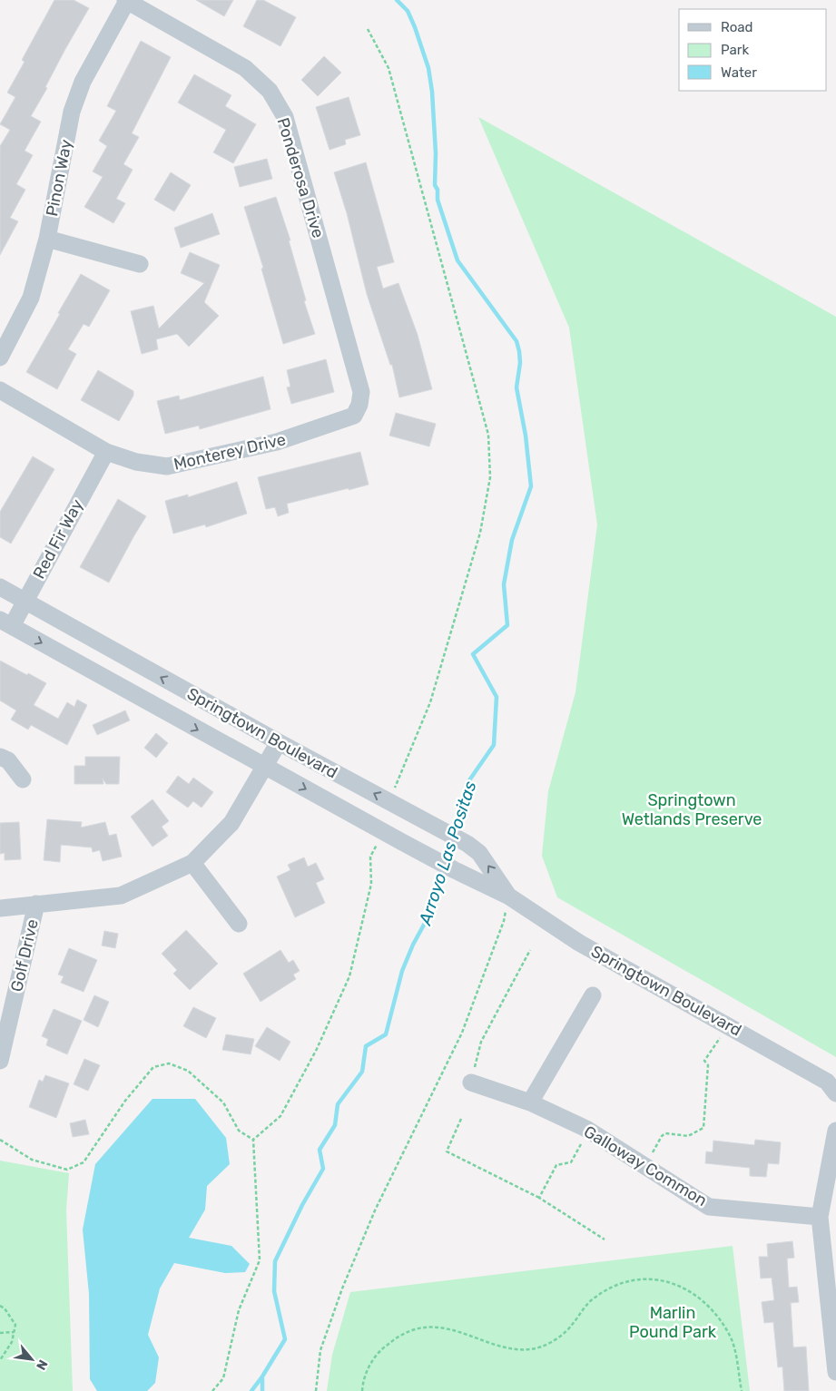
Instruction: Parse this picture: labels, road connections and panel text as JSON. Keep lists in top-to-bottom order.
{
  "streets": {
    "street": [
      "Pinon Way",
      "Ponderosa Drive",
      "Monterey Drive",
      "Red Fir Way",
      "Springtown Boulevard",
      "Golf Drive",
      "Galloway Common"
    ]
  },
  "crossings": [
    ["Pinon Way", "Ponderosa Drive"],
    ["Ponderosa Drive", "Monterey Drive"],
    ["Monterey Drive", "Red Fir Way"],
    ["Red Fir Way", "Springtown Boulevard"]
  ],
  "water": ["Arroyo Las Positas"],
  "parks": ["Springtown Wetlands Preserve", "Marlin Pound Park"],
  "legend": ["Road", "Park", "Water"],
  "north": "bottom right"
}
